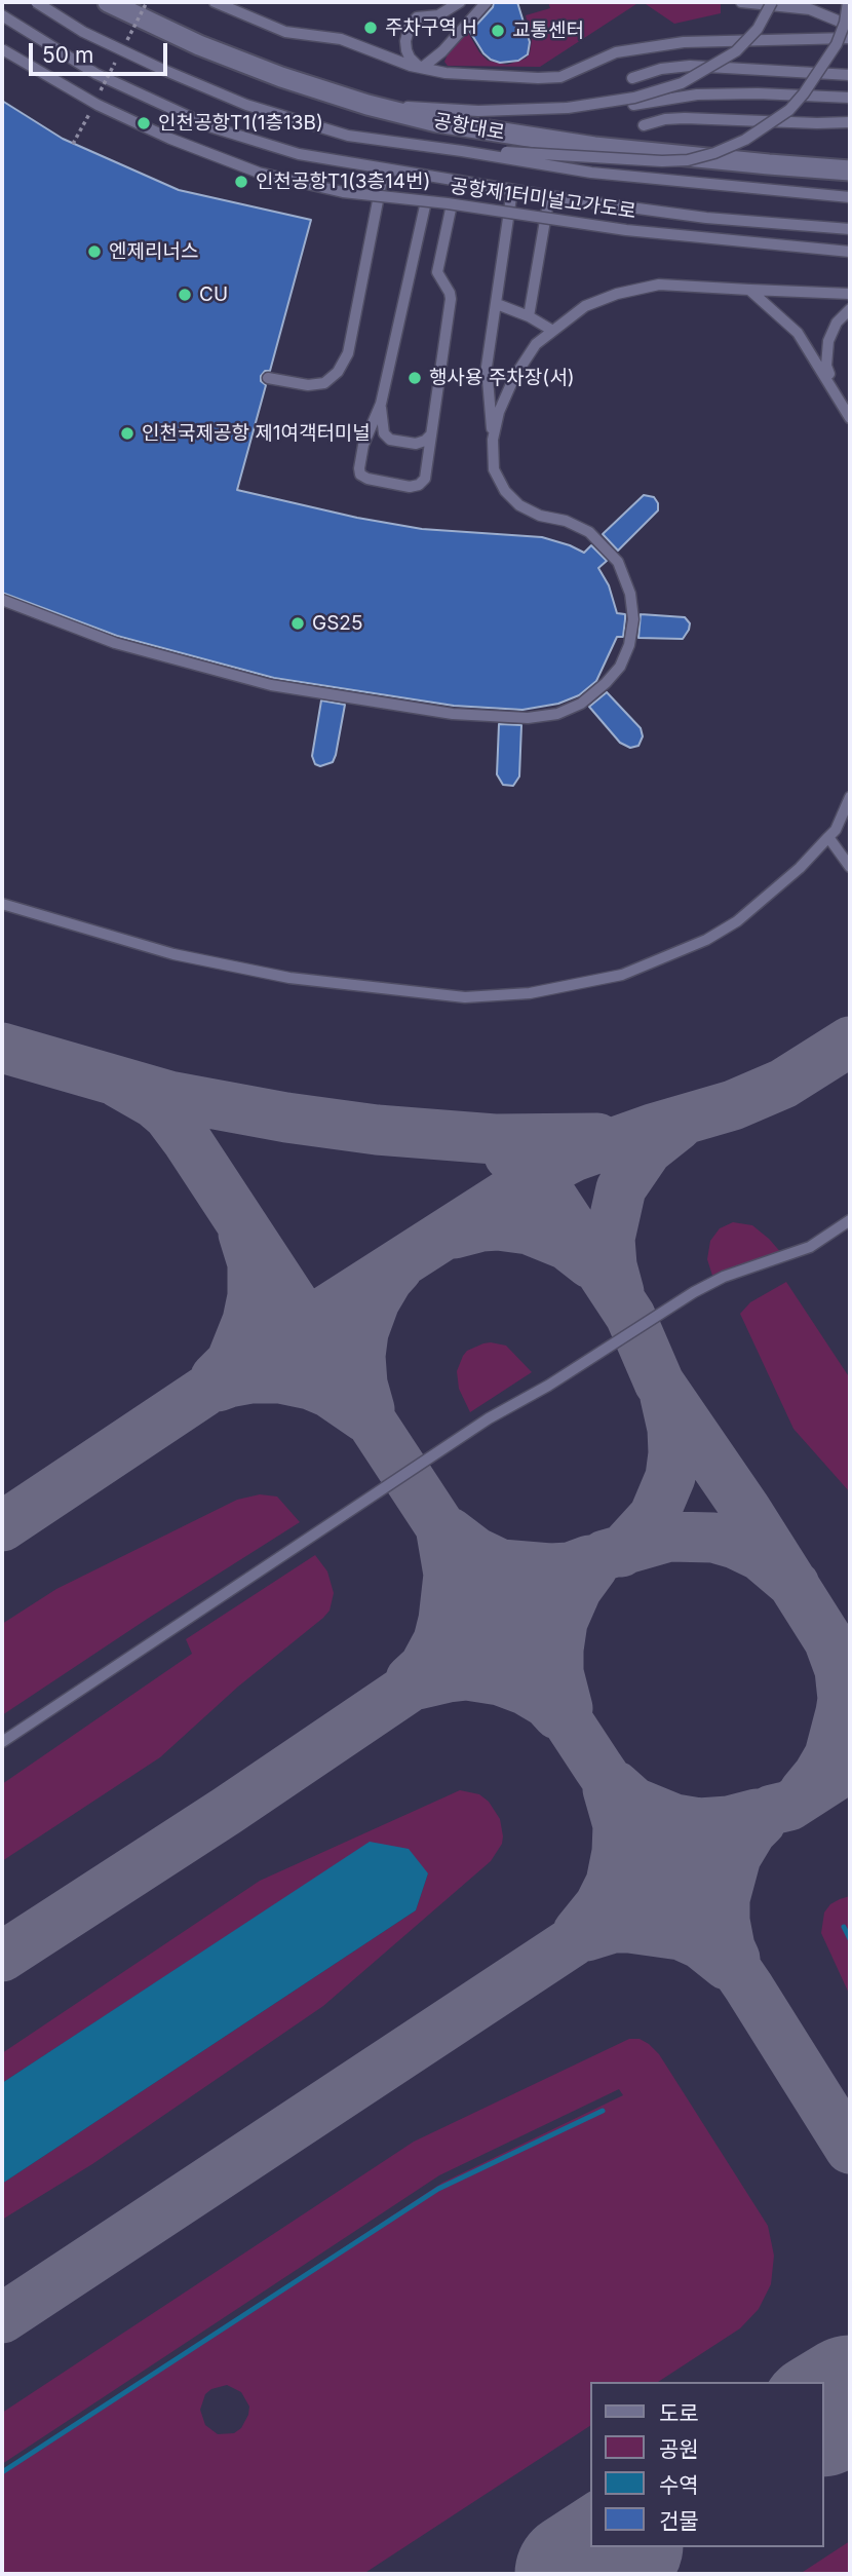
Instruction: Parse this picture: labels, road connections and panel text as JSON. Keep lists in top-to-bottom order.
{
  "streets": {
    "street": ["공항대로"],
    "lane": ["공항제1터미널고가도로"]
  },
  "places": [
    "주차구역 H",
    "교통센터",
    "인천공항T1(1층13B)",
    "인천공항T1(3층14번)",
    "엔제리너스",
    "CU",
    "행사용 주차장(서)",
    "인천국제공항 제1여객터미널",
    "GS25"
  ],
  "legend": [
    "도로",
    "공원",
    "수역",
    "건물"
  ],
  "scale_bar": "50 m"
}
